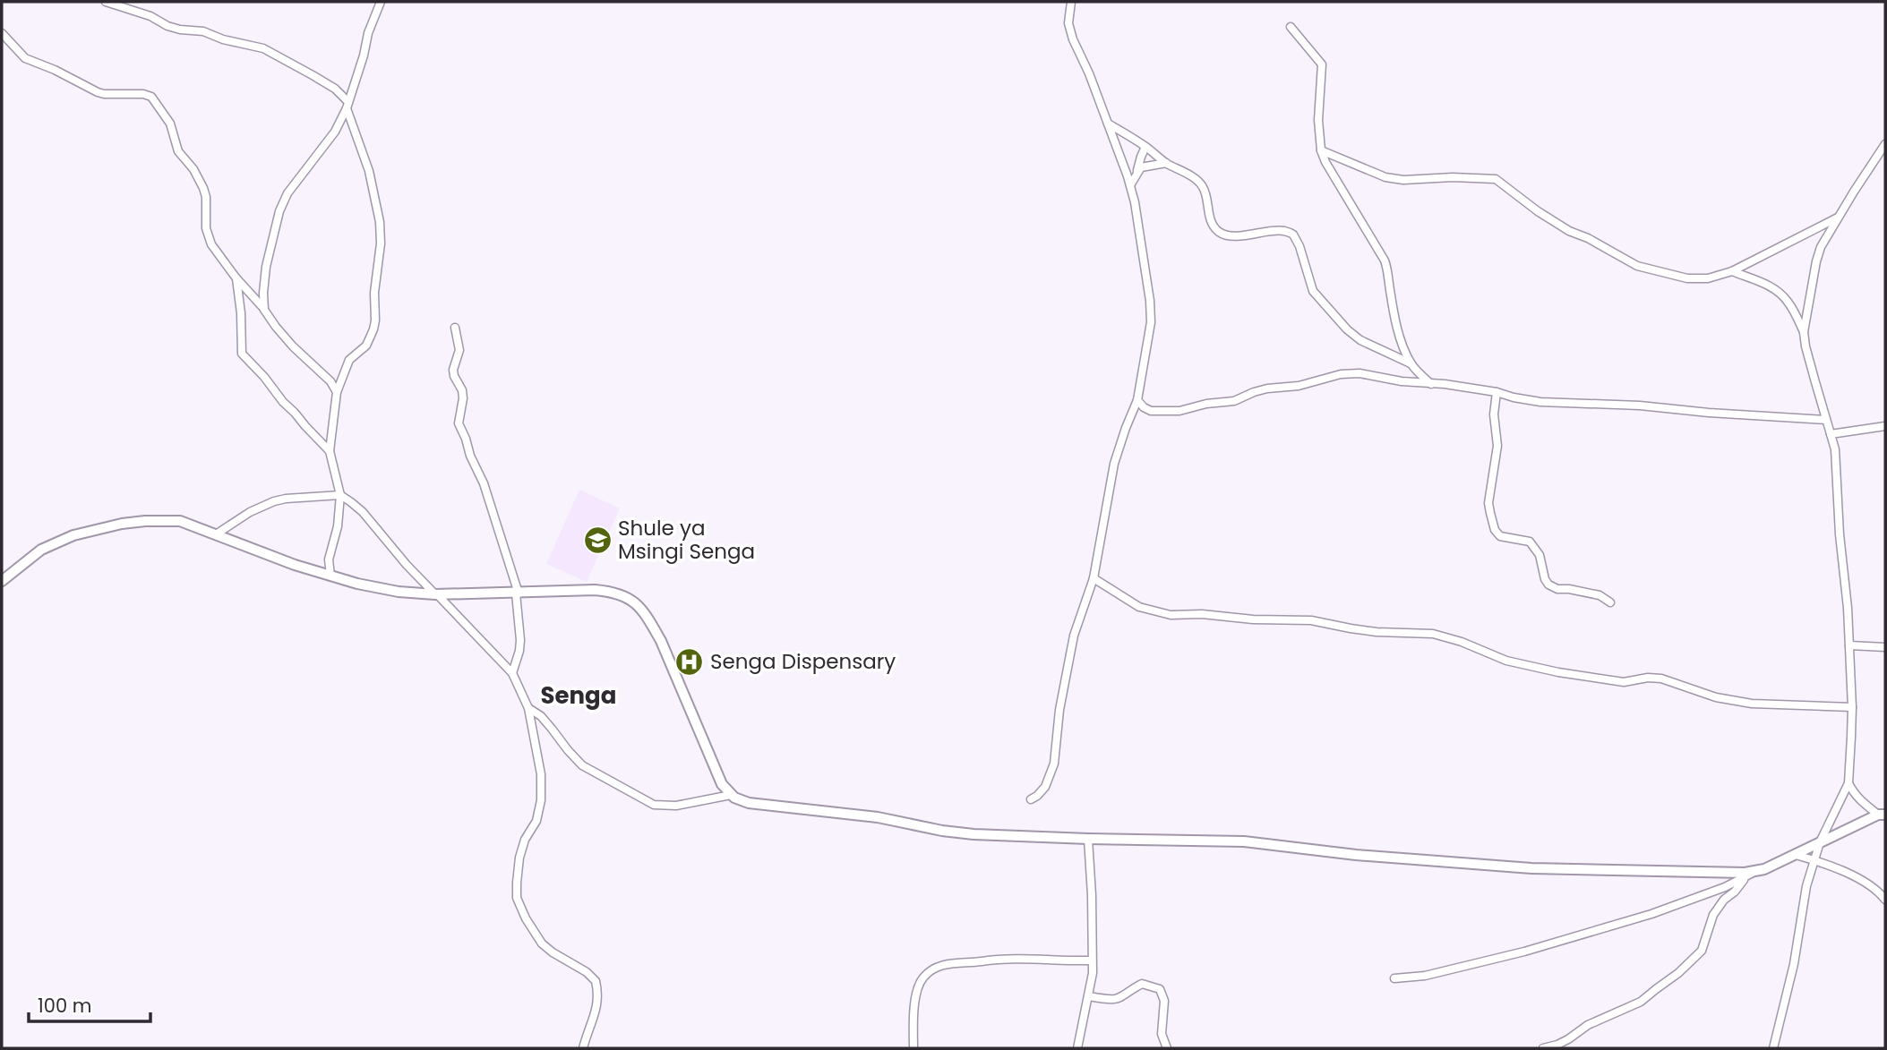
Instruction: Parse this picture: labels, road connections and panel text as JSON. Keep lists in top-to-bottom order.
{
  "districts": ["Senga"],
  "places": {
    "school or university": ["Shule ya Msingi Senga"],
    "hospital": ["Senga Dispensary"]
  },
  "scale_bar": "100 m"
}
